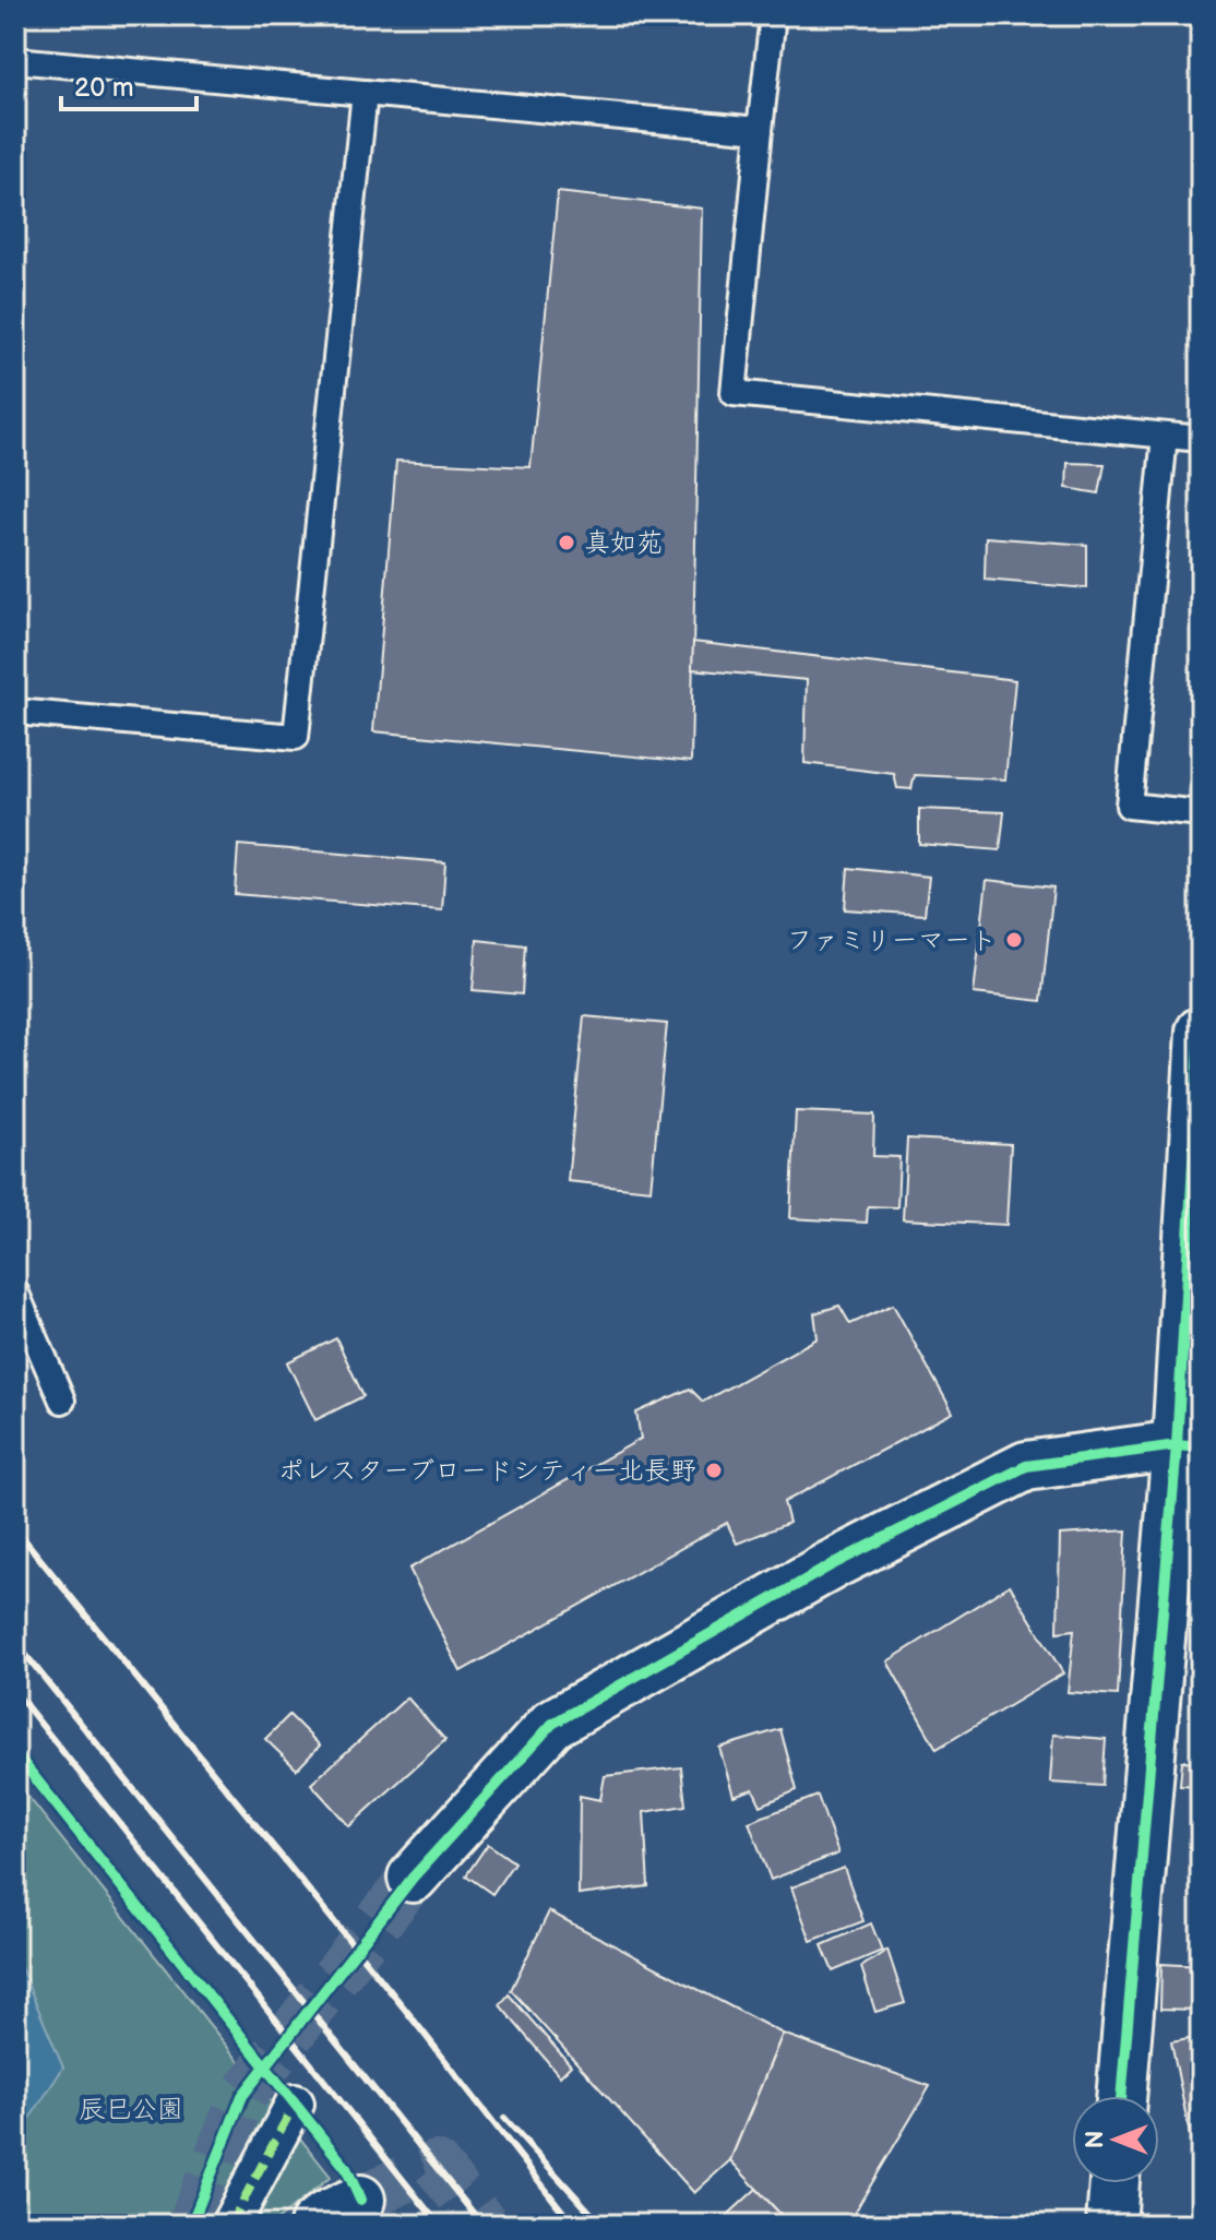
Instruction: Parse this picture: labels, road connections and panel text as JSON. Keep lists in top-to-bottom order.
{
  "parks": ["辰巳公園"],
  "places": ["真如苑", "ファミリーマート", "ポレスターブロードシティー北長野"],
  "scale_bar": "20 m",
  "north": "left"
}
